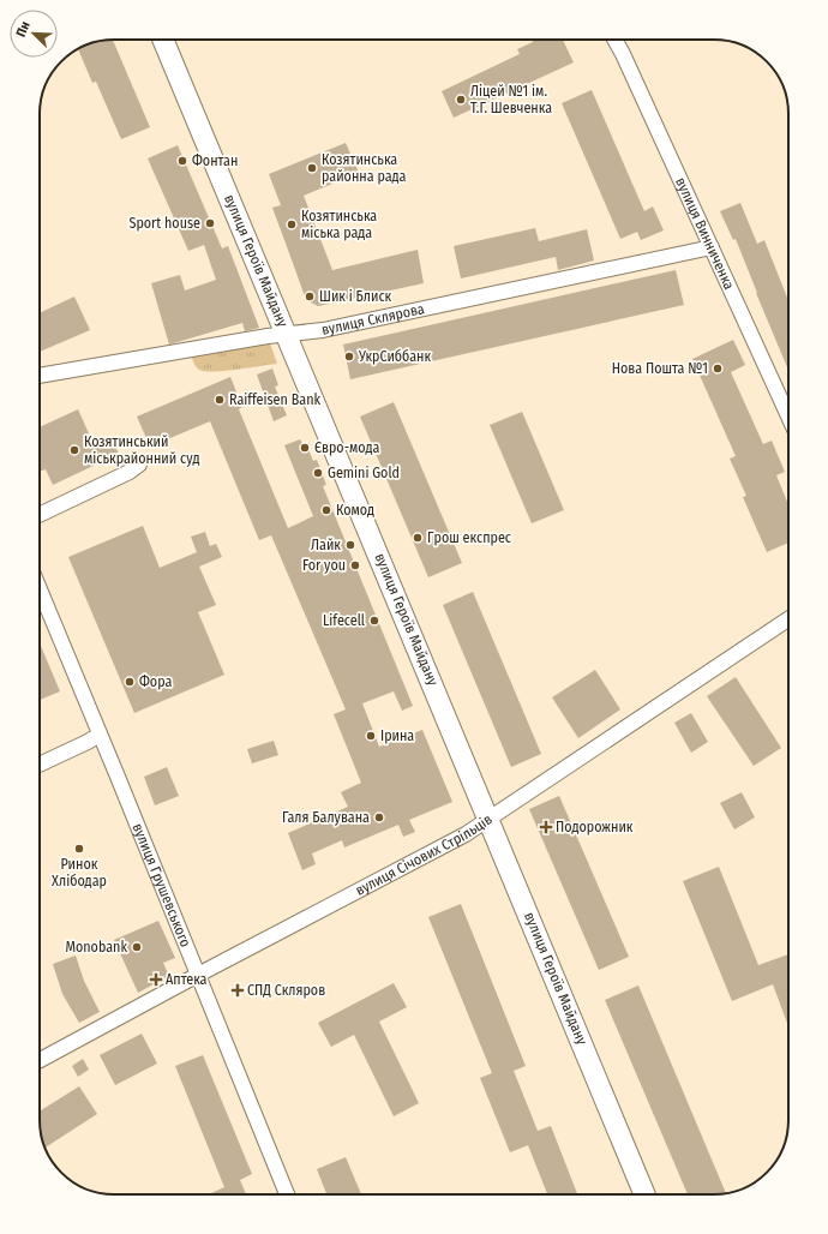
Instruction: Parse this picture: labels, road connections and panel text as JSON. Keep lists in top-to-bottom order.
{
  "streets": {
    "street": [
      "вулиця Винниченка",
      "вулиця Героїв Майдану",
      "вулиця Склярова",
      "вулиця Січових Стрільців",
      "вулиця Грушевського"
    ]
  },
  "crossings": [
    ["вулиця Винниченка", "вулиця Склярова"],
    ["вулиця Героїв Майдану", "вулиця Склярова"],
    ["вулиця Героїв Майдану", "вулиця Січових Стрільців"],
    ["вулиця Січових Стрільців", "вулиця Грушевського"]
  ],
  "places": {
    "other": [
      "Ліцей №1 ім. Т.Г. Шевченка",
      "Фонтан",
      "Козятинська районна рада",
      "Sport house",
      "Козятинська міська рада",
      "Шик і Блиск",
      "УкрСиббанк",
      "Нова Пошта №1",
      "Raiffeisen Bank",
      "Євро-мода",
      "Козятинський міськрайонний суд",
      "Gemini Gold",
      "Комод",
      "Грош експрес",
      "Лайк",
      "For you",
      "Lifecell",
      "Фора",
      "Ірина",
      "Галя Балувана",
      "Ринок Хлібодар",
      "Monobank"
    ],
    "health": ["Подорожник", "Аптека", "СПД Скляров"]
  },
  "north": "top left"
}
